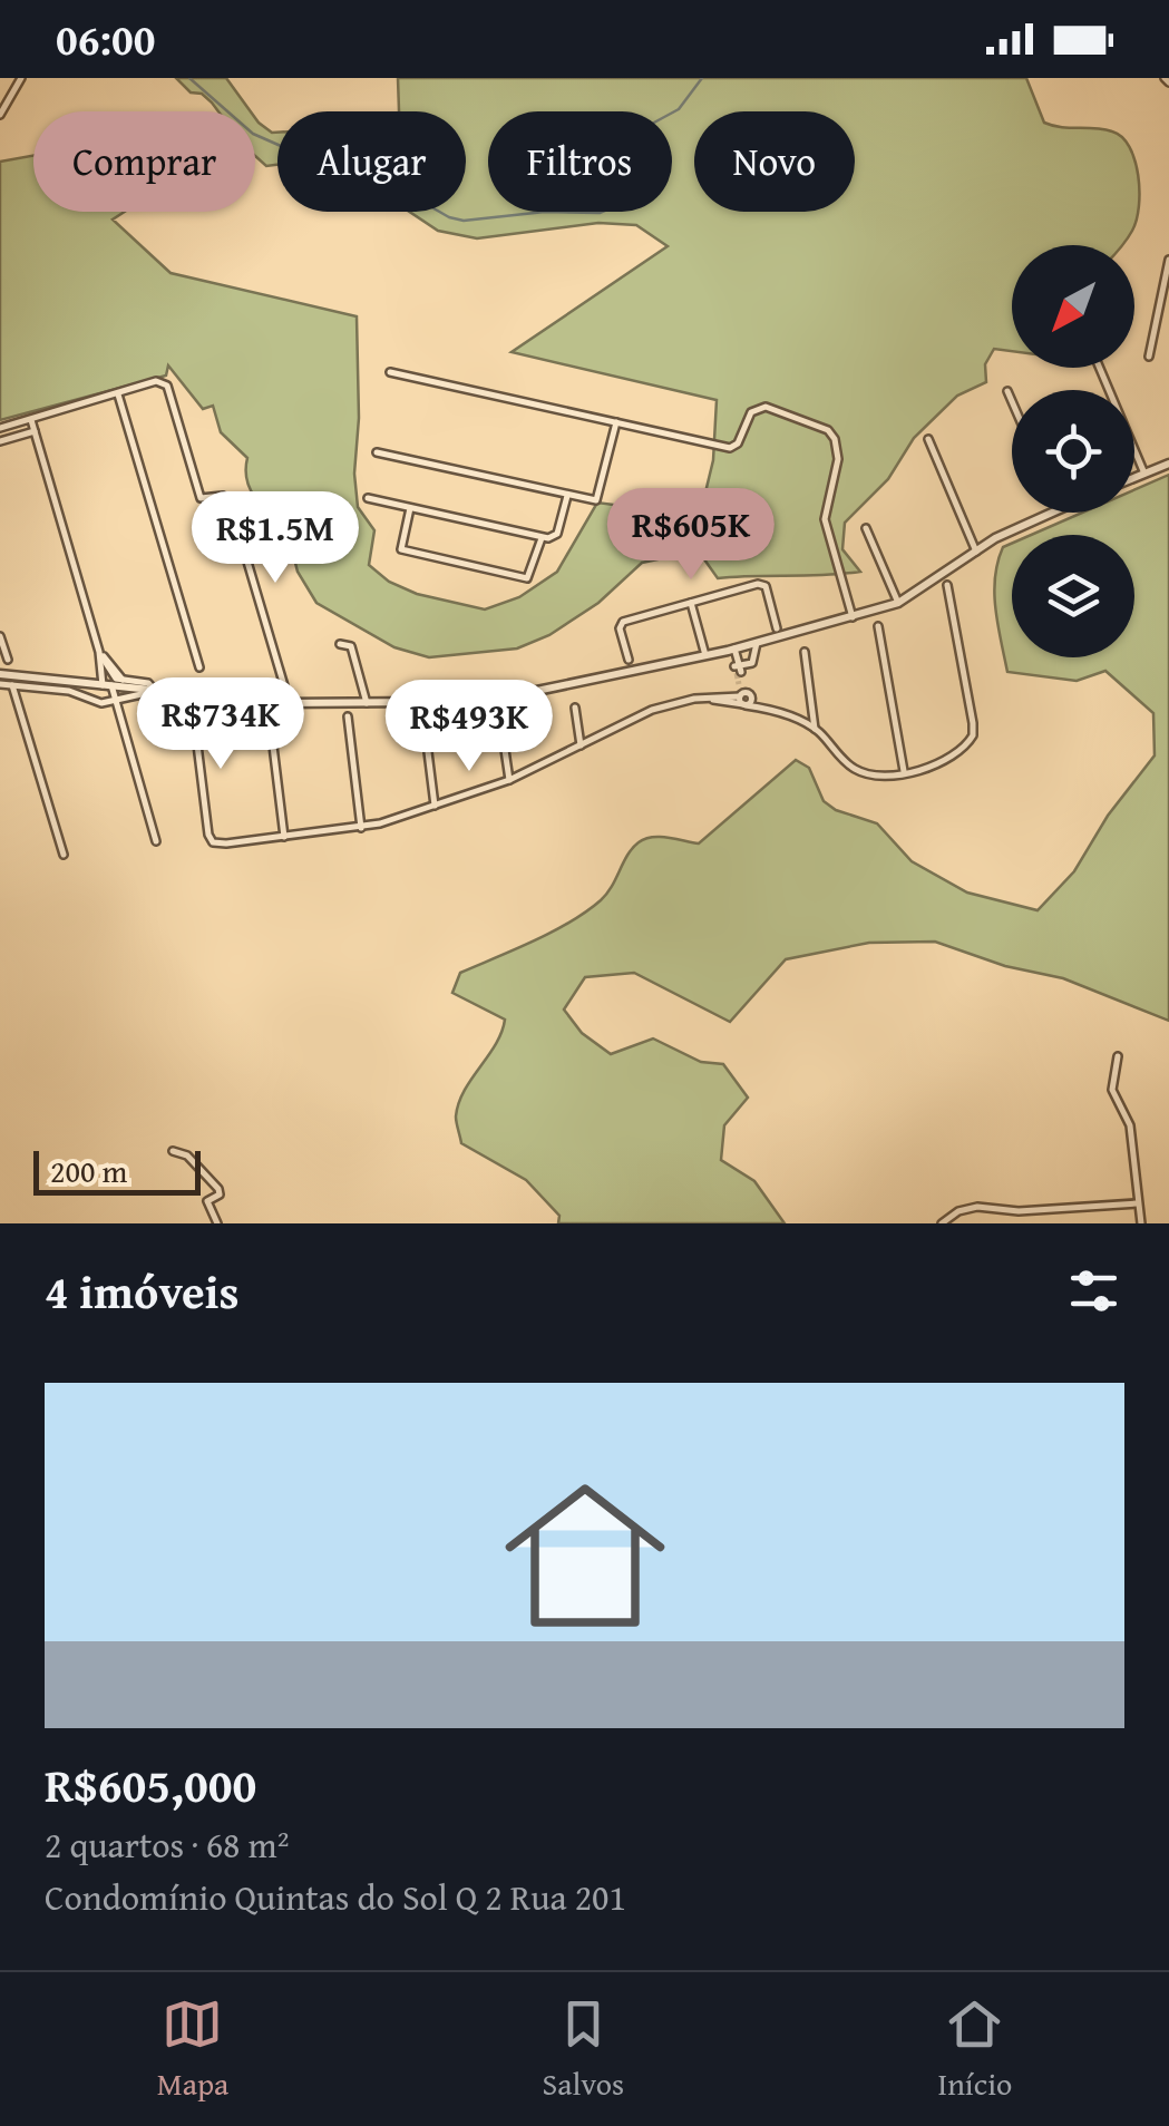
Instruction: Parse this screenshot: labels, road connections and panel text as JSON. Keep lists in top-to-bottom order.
{
  "scale_bar": "200 m",
  "north": "bottom left",
  "page": {
    "status": "06:00",
    "chip": [
      "Comprar",
      "Alugar",
      "Filtros",
      "Novo"
    ],
    "price": [
      "R$605K",
      "R$1.5M",
      "R$734K",
      "R$493K"
    ],
    "scale": "200 m",
    "heading": "4 imóveis",
    "list": [
      {
        "name": "R$605,000",
        "note": "2 quartos · 68 m² · Condomínio Quintas do Sol Q 2 Rua 201"
      }
    ],
    "tabs": ["Mapa", "Salvos", "Início"]
  }
}
